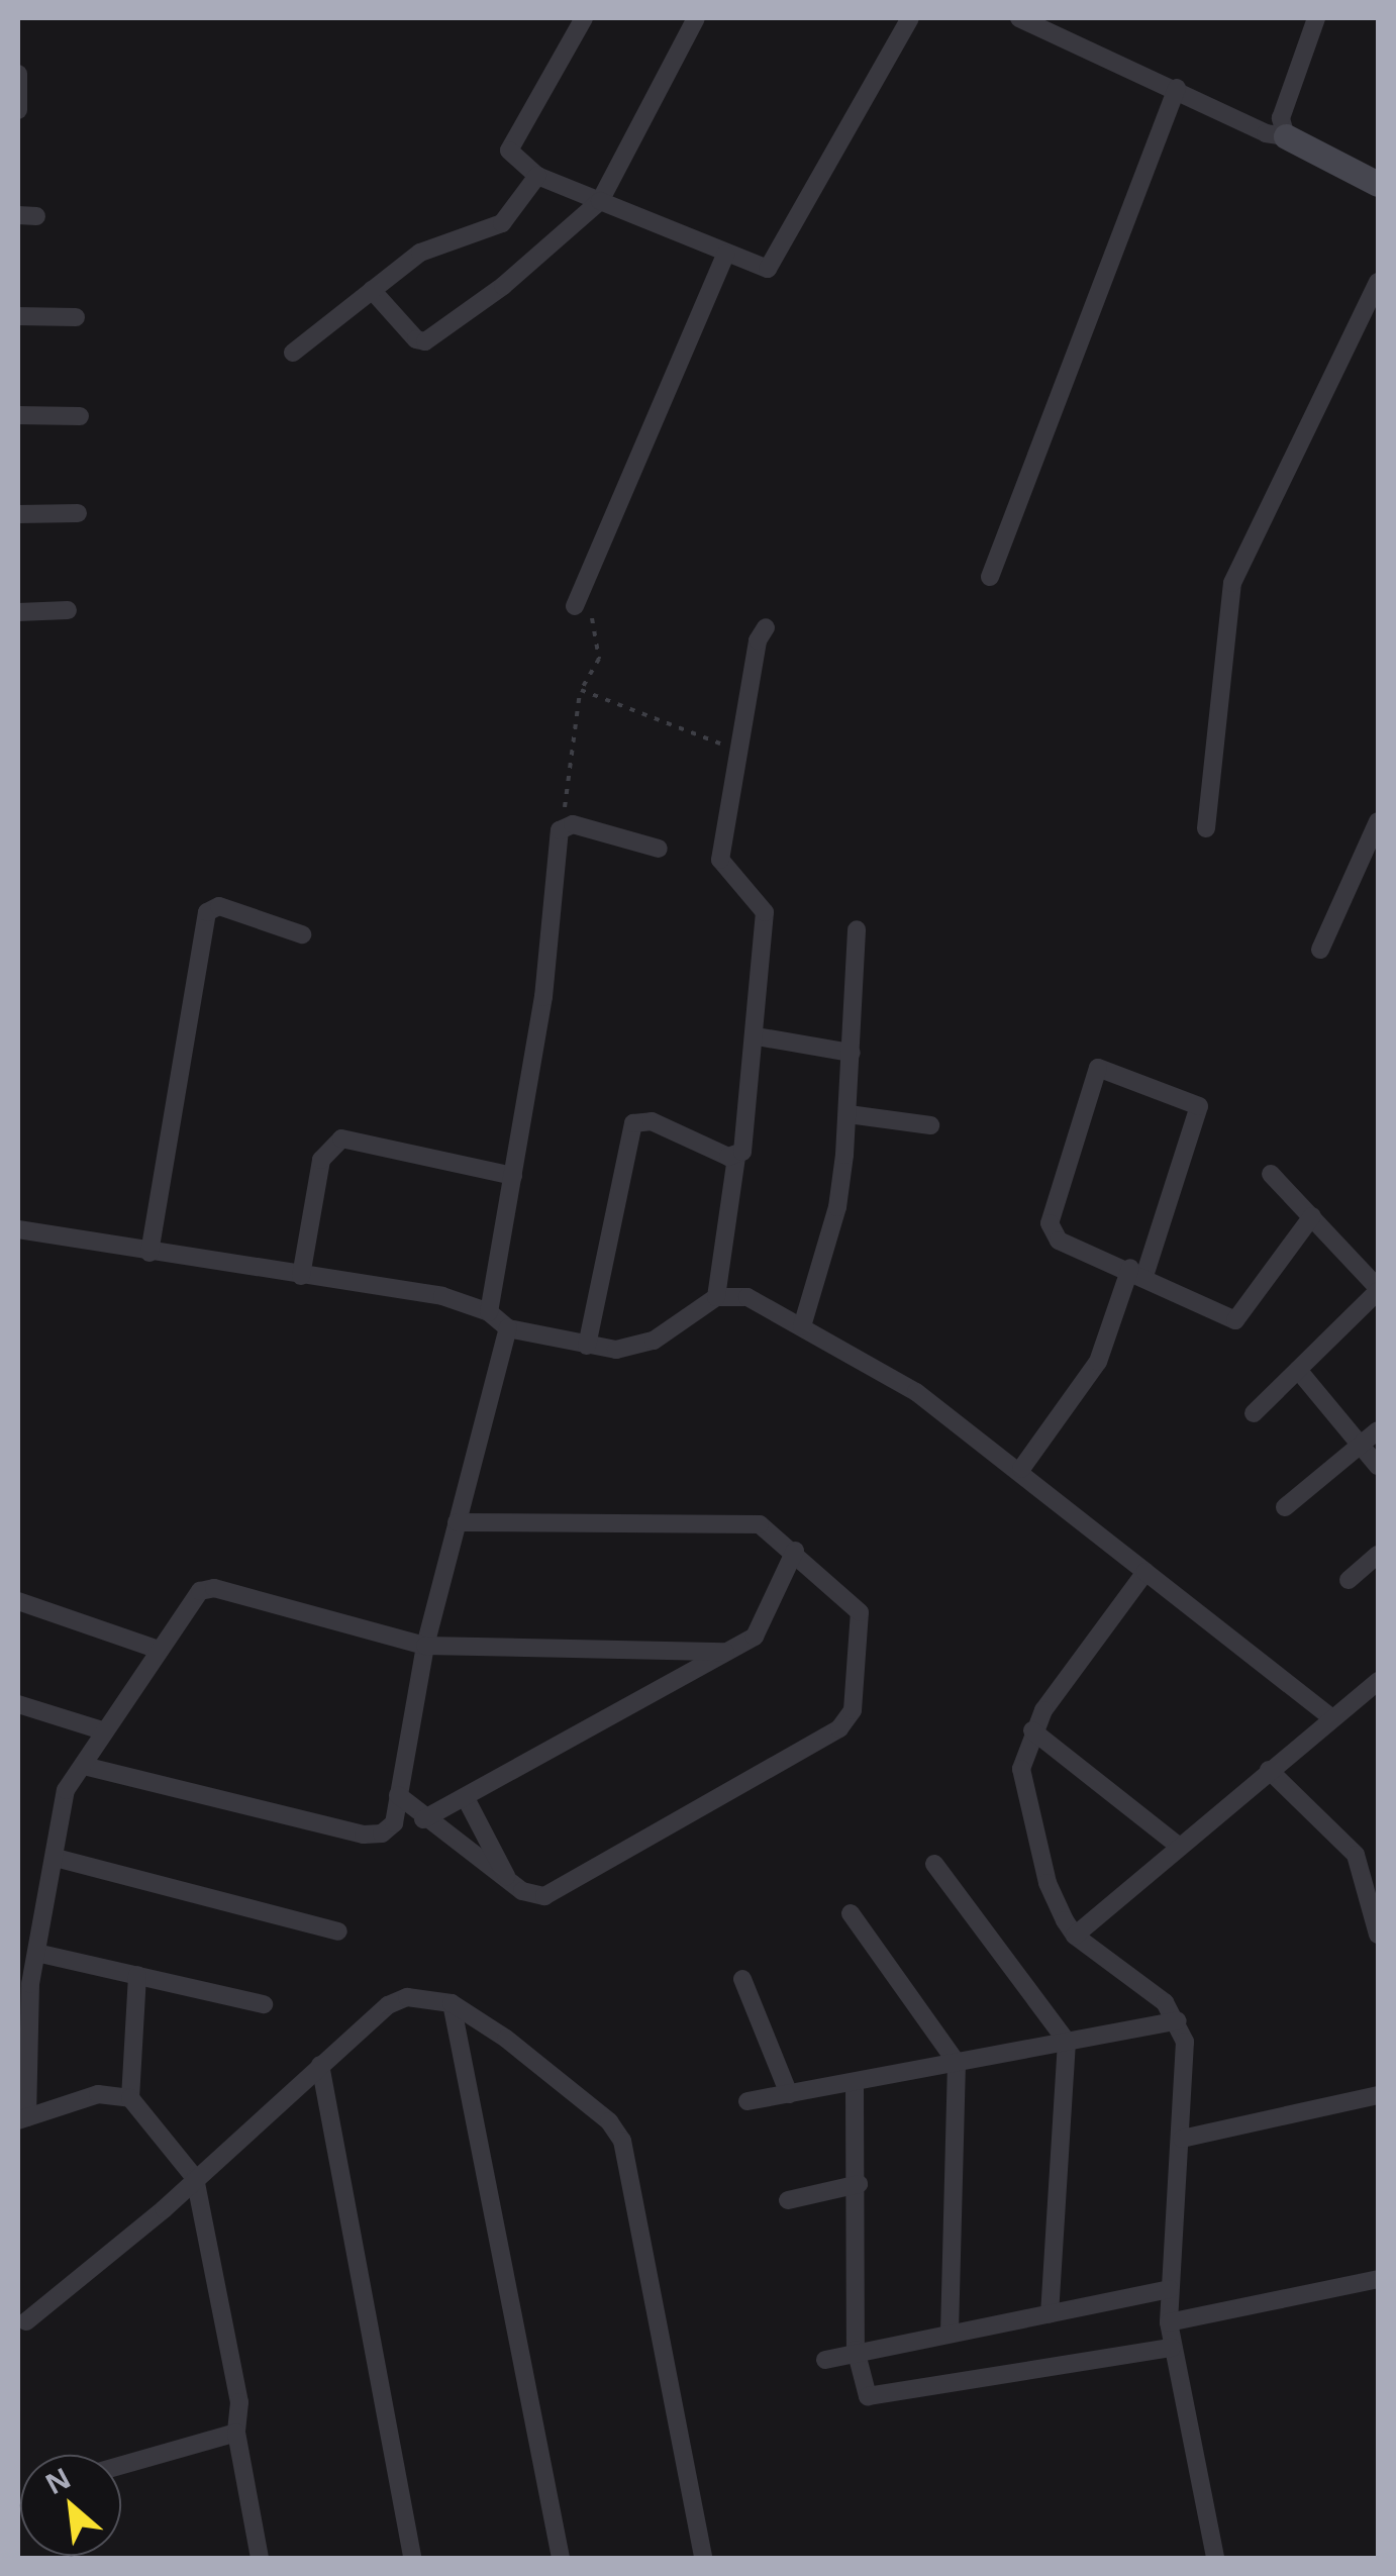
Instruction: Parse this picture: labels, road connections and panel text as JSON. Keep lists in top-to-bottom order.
{
  "north": "top left"
}
